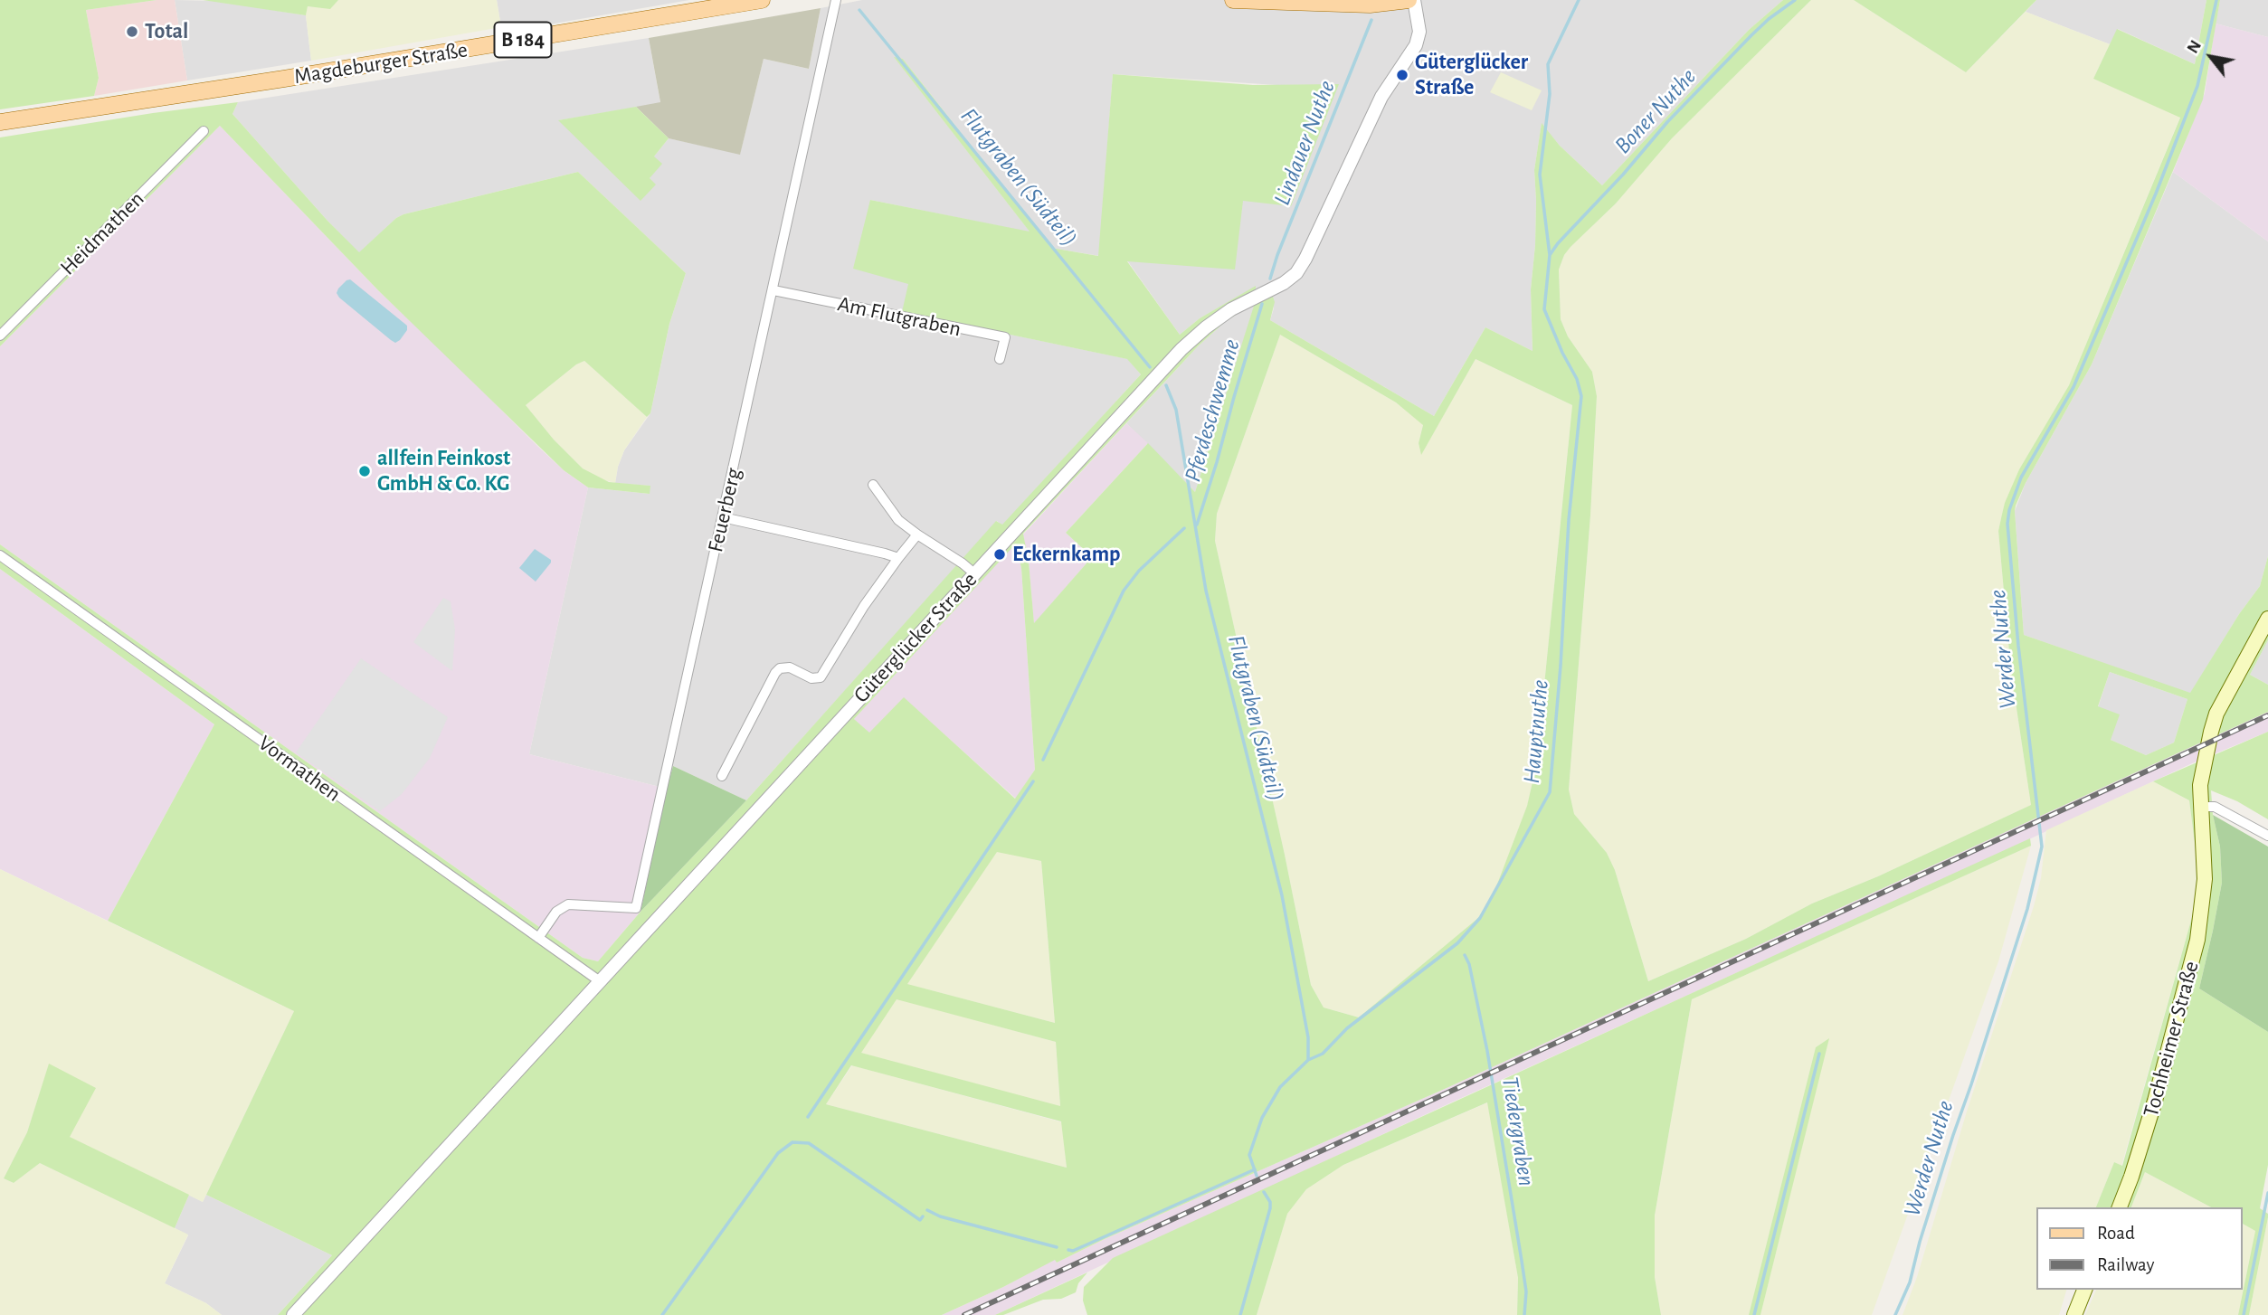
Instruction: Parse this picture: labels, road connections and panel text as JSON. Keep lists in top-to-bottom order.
{
  "streets": {
    "main road": ["B 184", "Magdeburger Straße", "Tochheimer Straße"],
    "street": [
      "Heidmathen",
      "Am Flutgraben",
      "Feuerberg",
      "Güterglücker Straße",
      "Vormathen"
    ]
  },
  "crossings": [
    ["Am Flutgraben", "Feuerberg"],
    ["Feuerberg", "Vormathen"],
    ["Güterglücker Straße", "Vormathen"]
  ],
  "water": [
    "Boner Nuthe",
    "Lindauer Nuthe",
    "Flutgraben (Südteil)",
    "Pferdeschwemme",
    "Werder Nuthe",
    "Hauptnuthe",
    "Tiedergraben"
  ],
  "places": [
    "Total",
    "Güterglücker Straße",
    "allfein Feinkost GmbH & Co. KG",
    "Eckernkamp"
  ],
  "legend": ["Road", "Railway"],
  "north": "top left"
}
